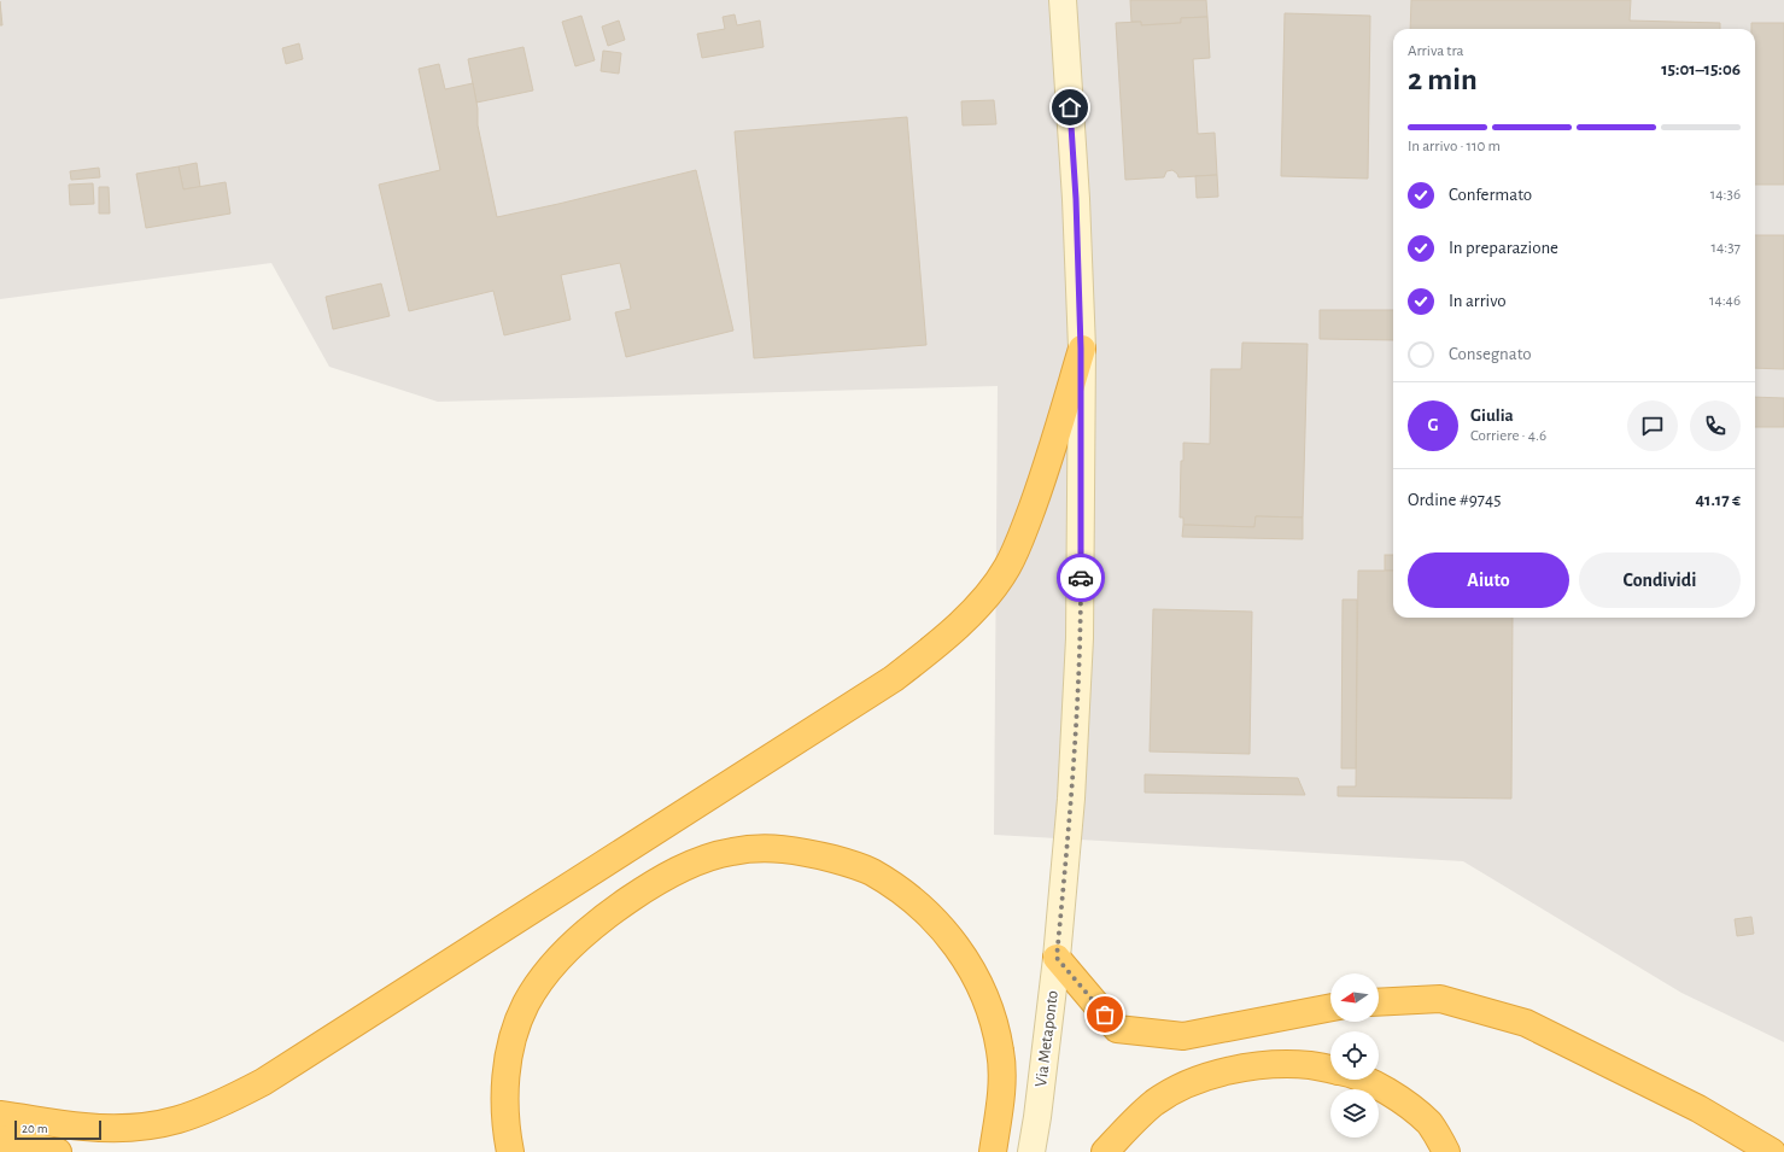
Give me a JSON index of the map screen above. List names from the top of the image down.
{
  "streets": {
    "main road": ["Via Metaponto"]
  },
  "scale_bar": "20 m",
  "north": "left",
  "page": {
    "heading": ["2 min", "Arriva tra", "15:01–15:06"],
    "panel": [
      "Giulia",
      "Corriere · 4.6",
      "Ordine #9745",
      "41.17 €"
    ],
    "bar": "In arrivo · 110 m",
    "list": [
      ["Confermato", "14:36"],
      ["In preparazione", "14:37"],
      ["In arrivo", "14:46"],
      "Consegnato"
    ],
    "round": "G",
    "buttons": ["Aiuto", "Condividi"],
    "scale": "20 m"
  }
}
